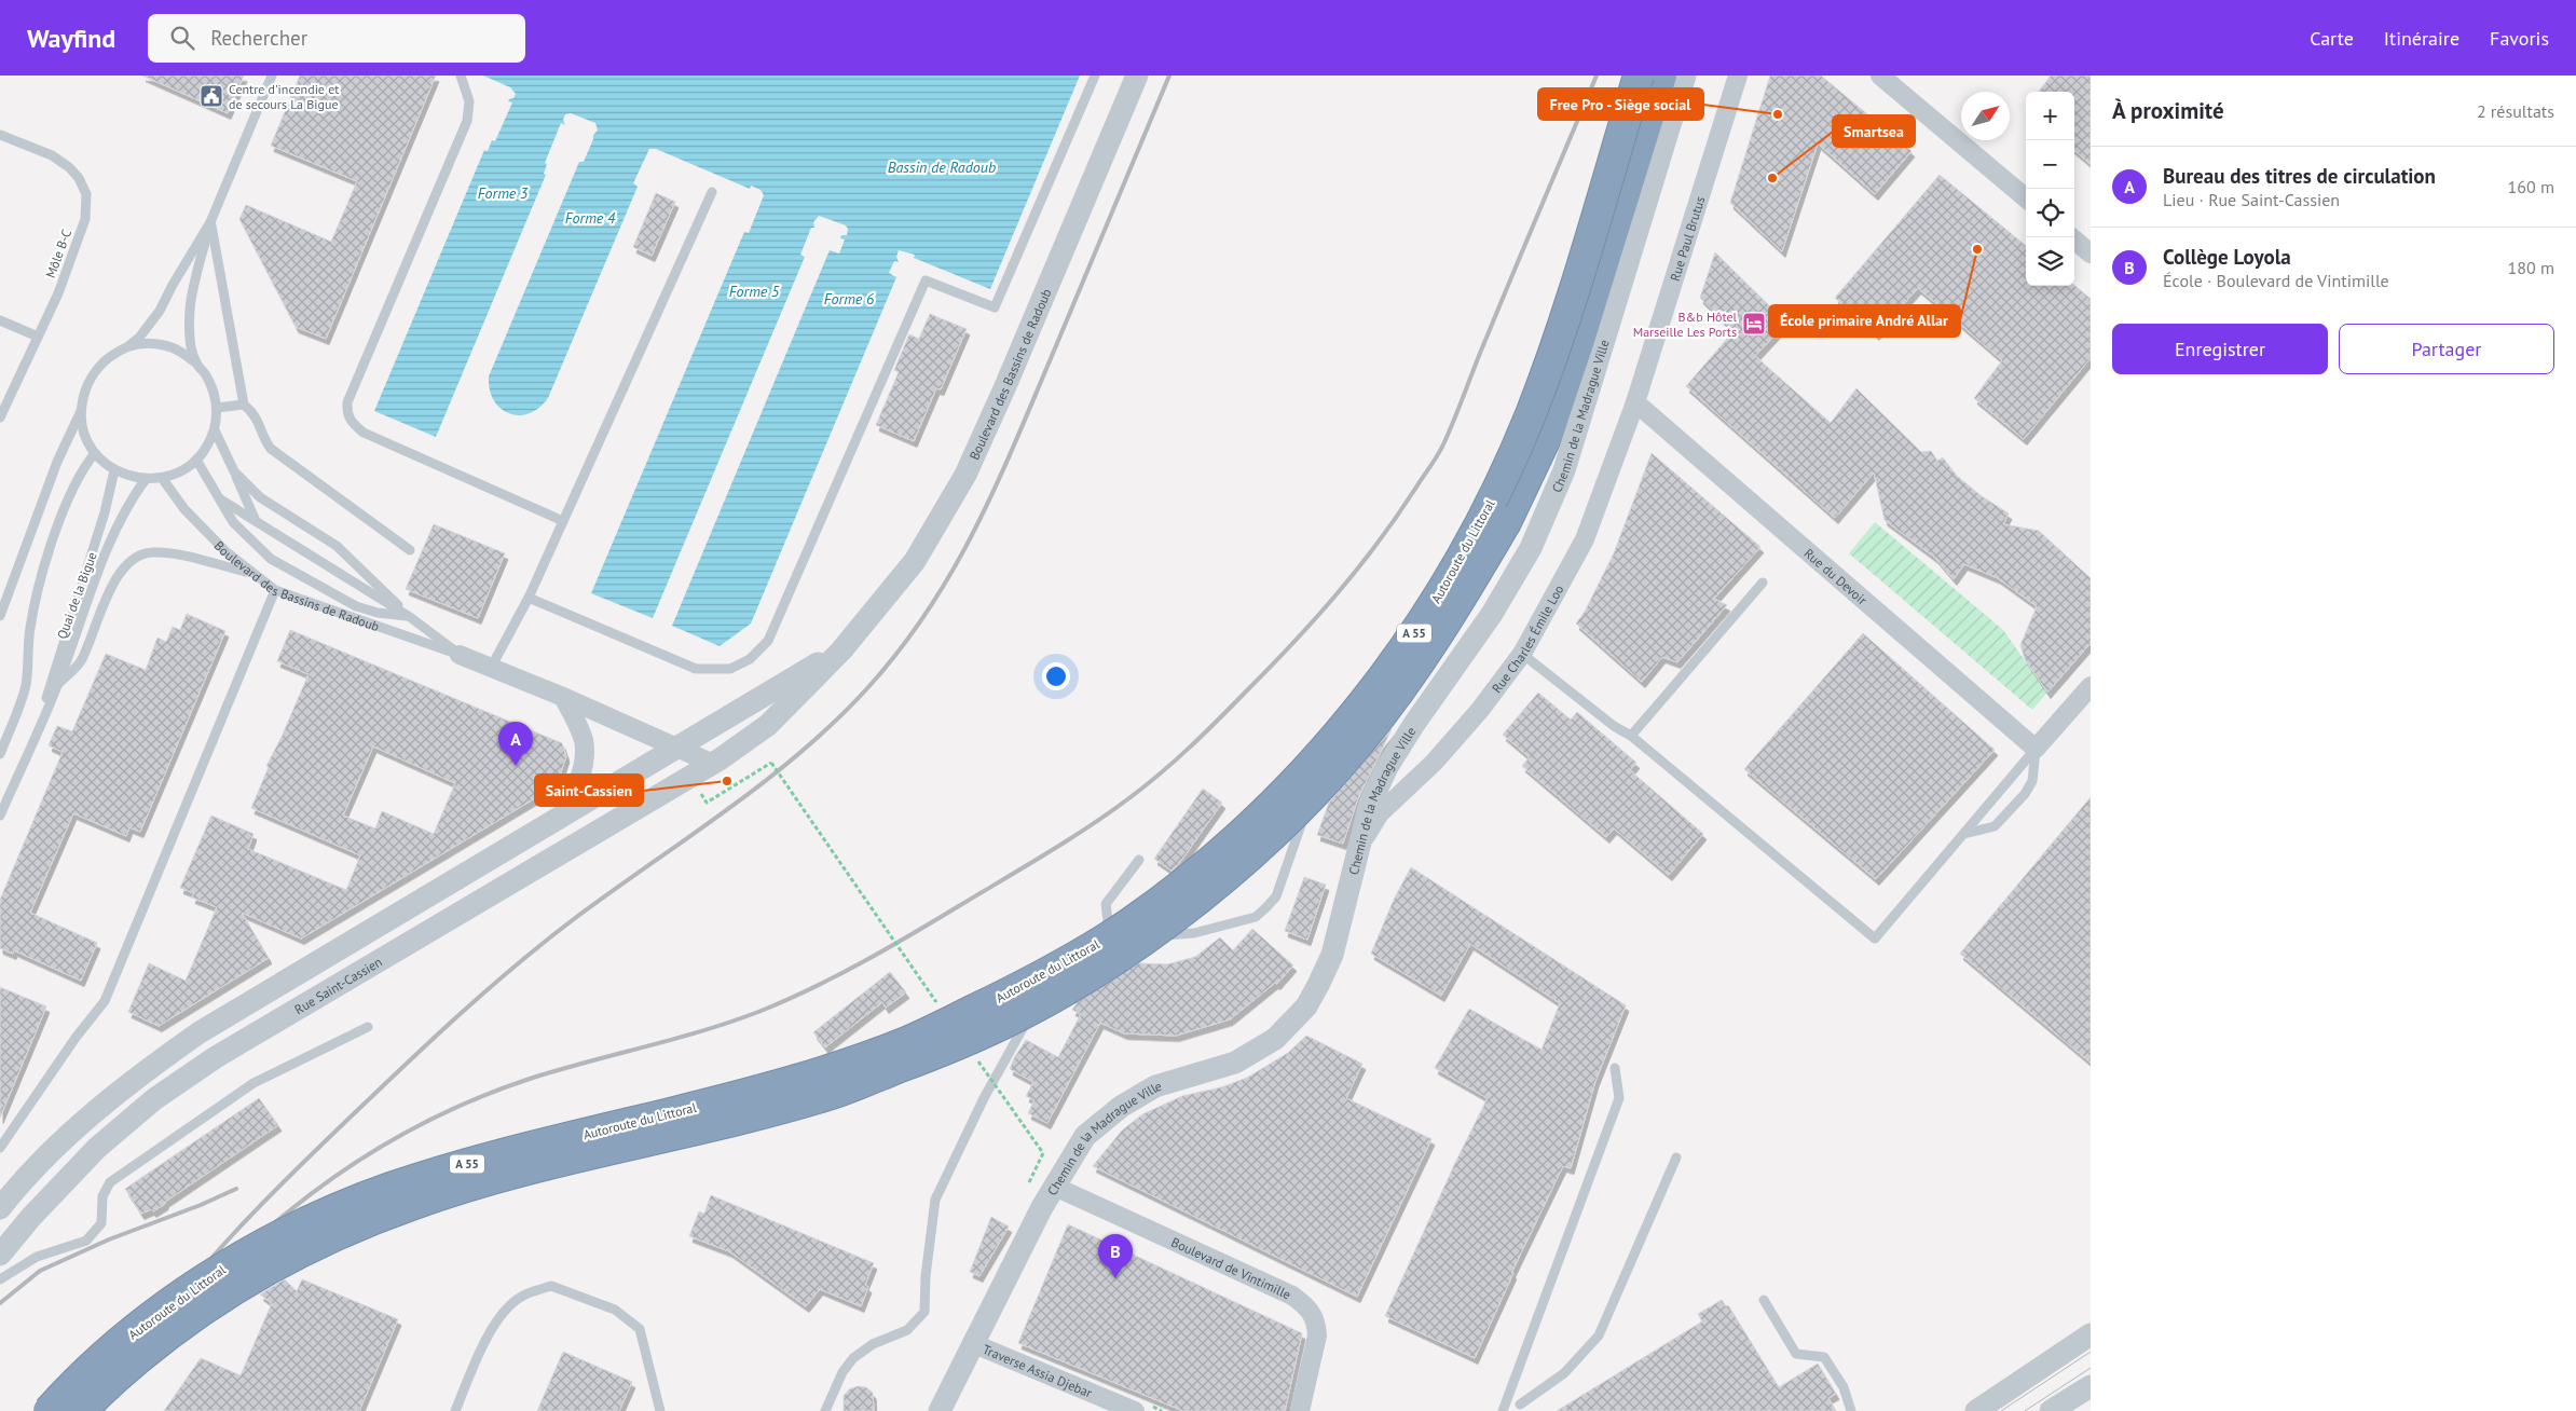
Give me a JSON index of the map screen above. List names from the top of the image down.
{
  "streets": {
    "highway": ["Autoroute du Littoral", "A 55"],
    "street": [
      "Rue Paul Brutus",
      "Boulevard des Bassins de Radoub",
      "Chemin de la Madrague Ville",
      "Rue du Devoir",
      "Rue Charles Émile Loo",
      "Rue Saint-Cassien",
      "Boulevard de Vintimille",
      "Traverse Assia Djebar"
    ],
    "lane": ["Môle B-C", "Quai de la Bigue"]
  },
  "crossings": [
    ["Rue Paul Brutus", "Rue du Devoir"],
    ["Rue Paul Brutus", "Rue Charles Émile Loo"],
    ["Boulevard des Bassins de Radoub", "Quai de la Bigue"],
    ["Boulevard des Bassins de Radoub", "Rue Saint-Cassien"],
    ["Chemin de la Madrague Ville", "Rue Charles Émile Loo"],
    ["Chemin de la Madrague Ville", "Boulevard de Vintimille"],
    ["Chemin de la Madrague Ville", "Traverse Assia Djebar"],
    ["Rue du Devoir", "Rue Charles Émile Loo"]
  ],
  "water": [
    "Bassin de Radoub",
    "Forme 3",
    "Forme 4",
    "Forme 5",
    "Forme 6"
  ],
  "places": {
    "public building": ["Centre d'incendie et de secours La Bigue"],
    "other": [
      "Free Pro - Siège social",
      "Smartsea",
      "École primaire André Allar",
      "Saint-Cassien"
    ],
    "hotel": ["B&b Hôtel Marseille Les Ports"]
  },
  "north": "top right",
  "page": {
    "header": "Wayfind",
    "search": "Rechercher",
    "nav": ["Carte", "Itinéraire", "Favoris"],
    "heading": ["À proximité", "2 résultats"],
    "map_buttons": ["+", "−"],
    "list": [
      {
        "mark": "A",
        "name": "Bureau des titres de circulation",
        "note": "Lieu · Rue Saint-Cassien",
        "value": "160 m"
      },
      {
        "mark": "B",
        "name": "Collège Loyola",
        "note": "École · Boulevard de Vintimille",
        "value": "180 m"
      }
    ],
    "buttons": ["Enregistrer", "Partager"],
    "pins": ["A", "B"]
  }
}
